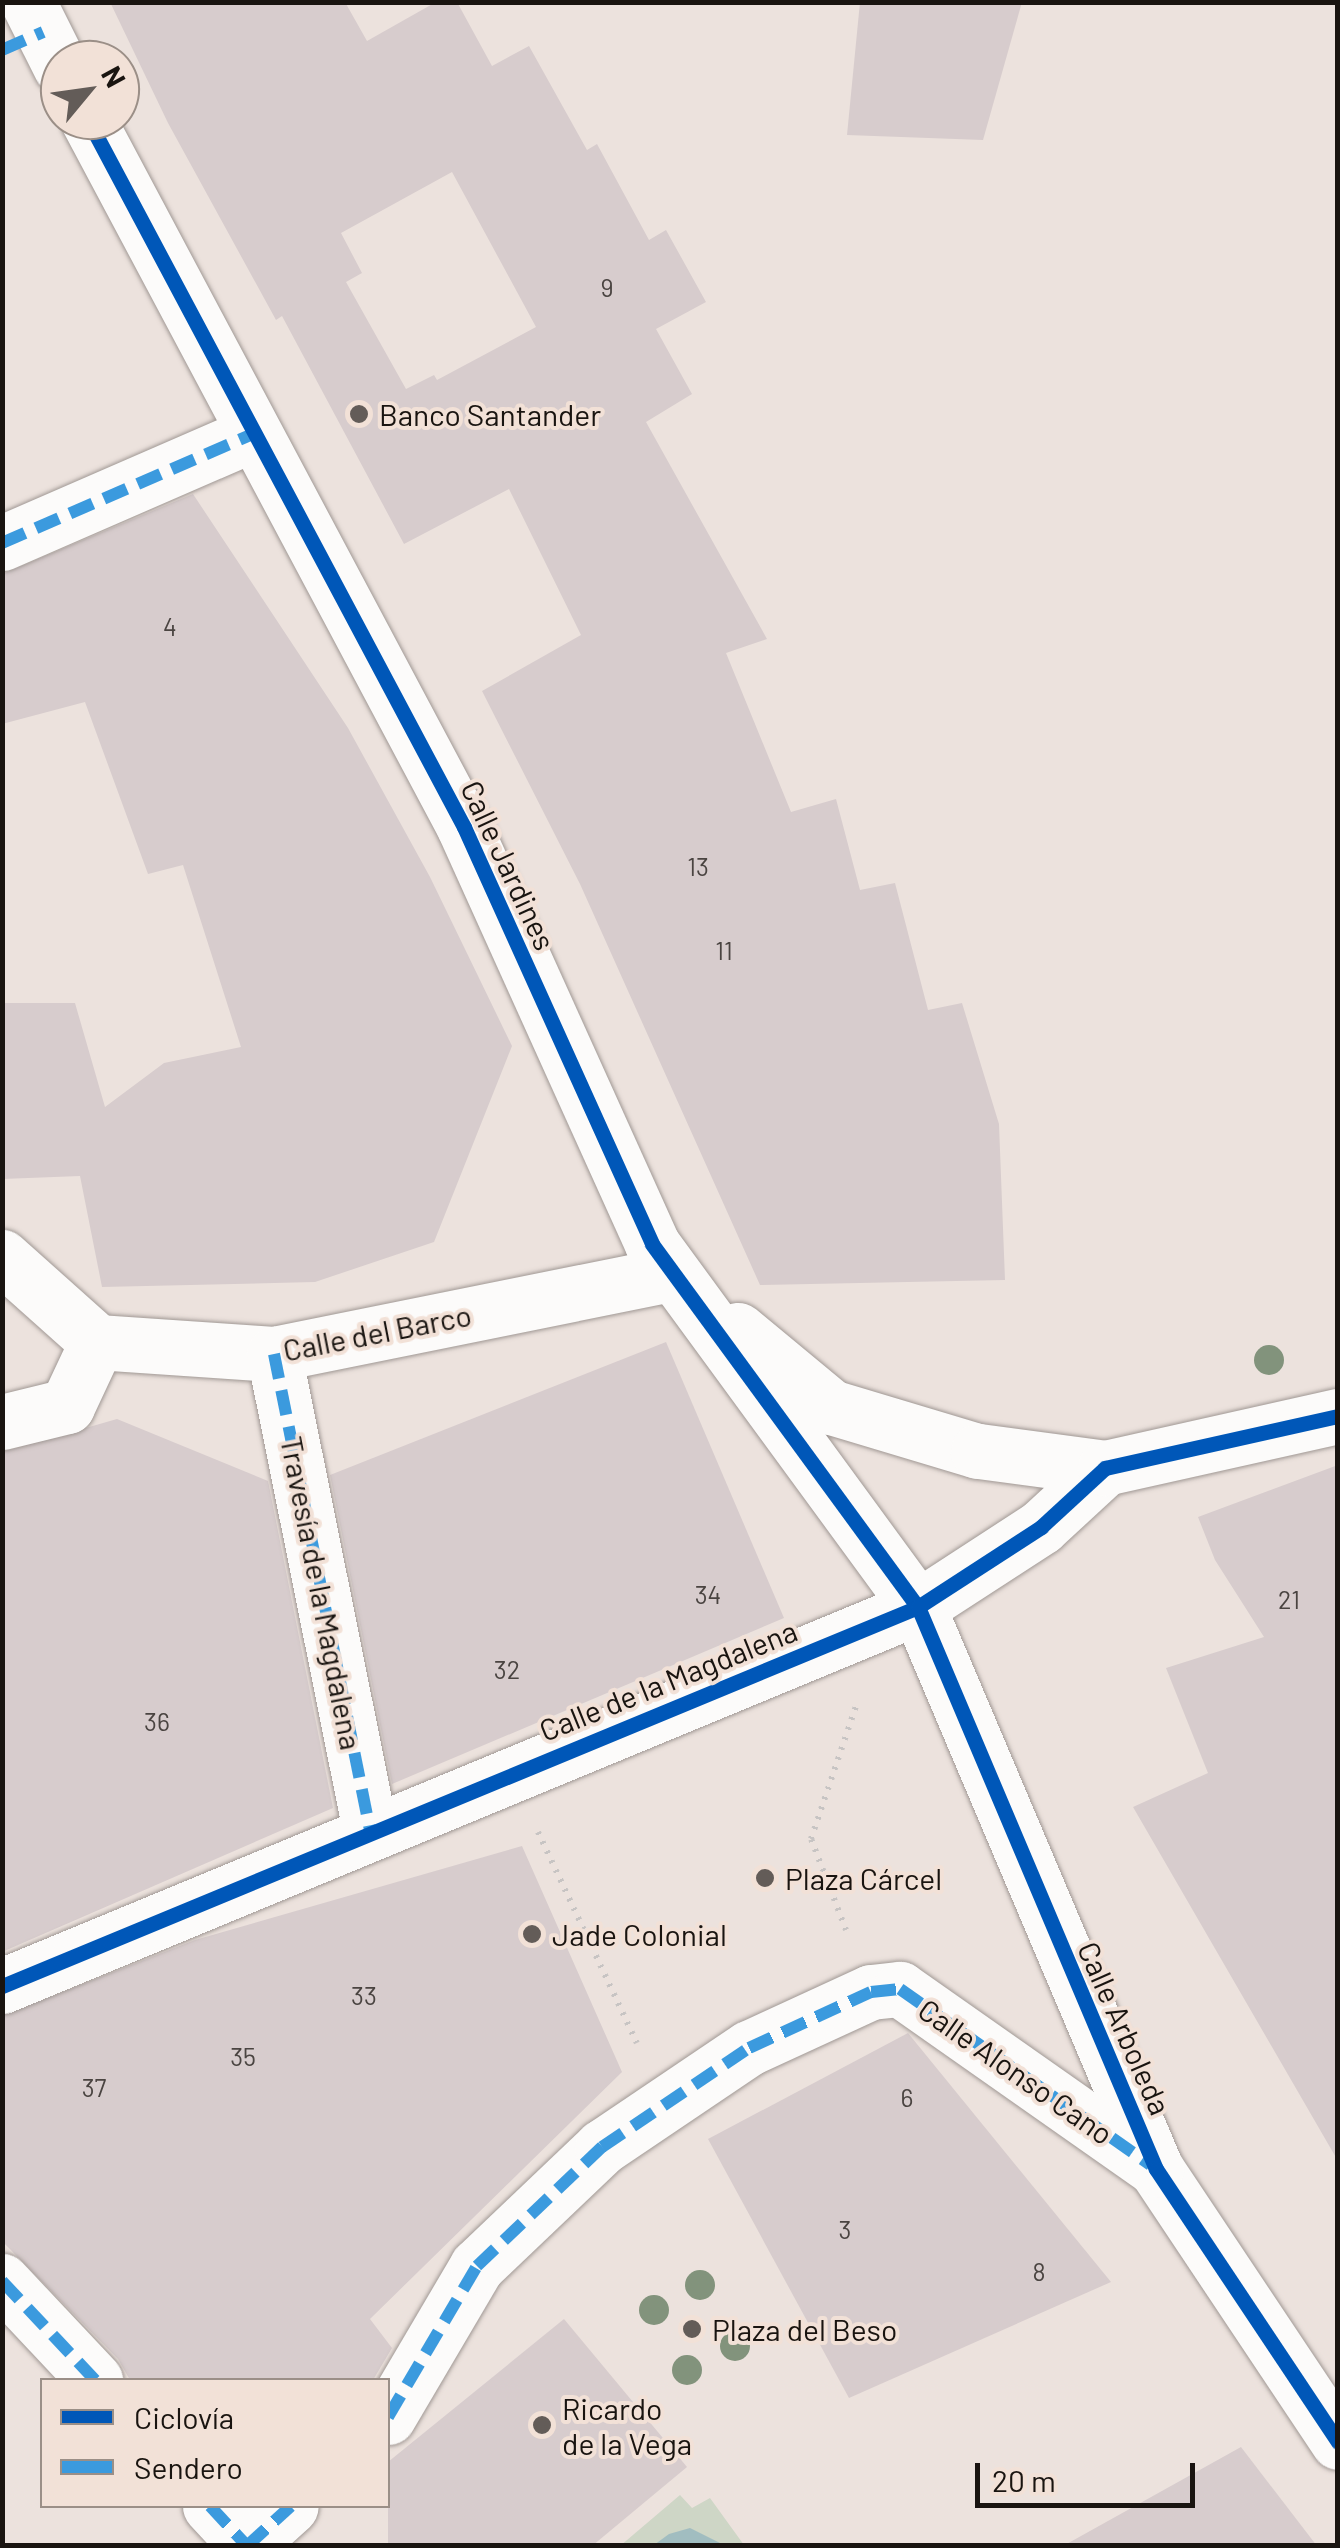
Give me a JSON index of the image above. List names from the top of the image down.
{
  "streets": {
    "street": [
      "Calle Jardines",
      "Calle del Barco",
      "Travesía de la Magdalena",
      "Calle de la Magdalena",
      "Calle Arboleda",
      "Calle Alonso Cano"
    ]
  },
  "crossings": [
    ["Calle Jardines", "Calle del Barco"],
    ["Calle Jardines", "Calle de la Magdalena"],
    ["Calle Jardines", "Calle Arboleda"],
    ["Calle del Barco", "Travesía de la Magdalena"],
    ["Travesía de la Magdalena", "Calle de la Magdalena"],
    ["Calle de la Magdalena", "Calle Arboleda"],
    ["Calle Arboleda", "Calle Alonso Cano"]
  ],
  "places": [
    "Banco Santander",
    "Plaza Cárcel",
    "Jade Colonial",
    "Plaza del Beso",
    "Ricardo de la Vega"
  ],
  "house_numbers": [
    "9",
    "4",
    "13",
    "11",
    "34",
    "21",
    "32",
    "36",
    "33",
    "35",
    "37",
    "6",
    "3",
    "8"
  ],
  "legend": ["Ciclovía", "Sendero"],
  "scale_bar": "20 m",
  "north": "top right"
}
